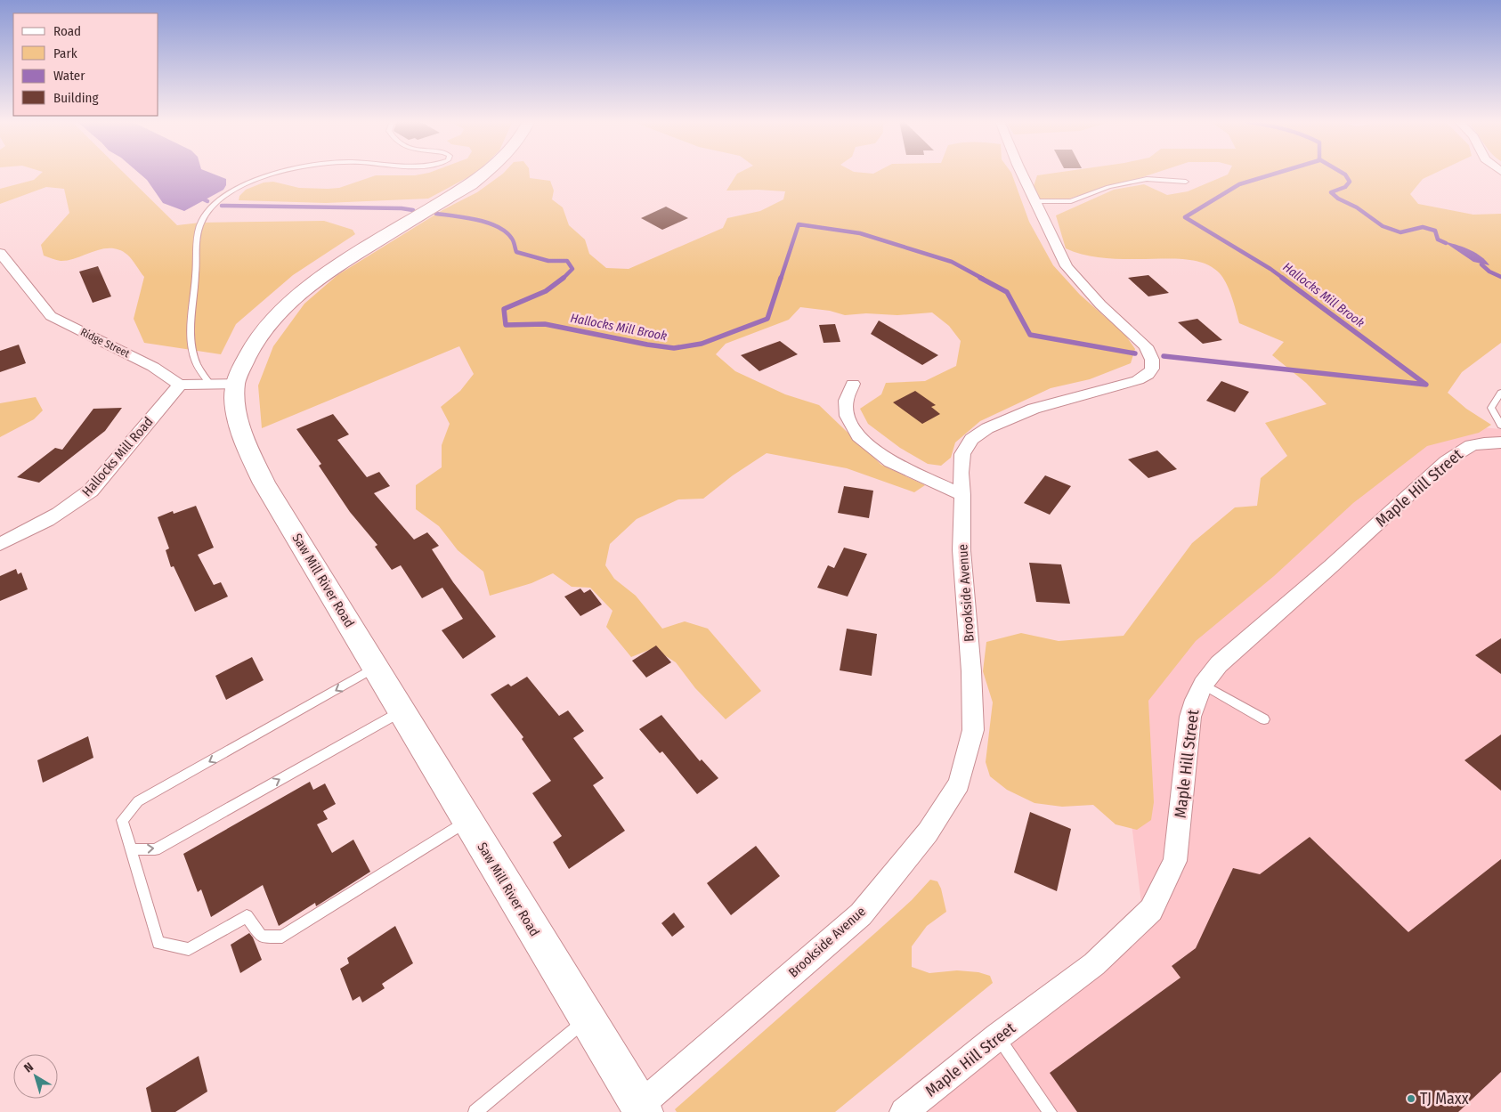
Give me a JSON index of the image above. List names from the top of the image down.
{
  "streets": {
    "highway": ["Saw Mill River Road"],
    "street": [
      "Ridge Street",
      "Hallocks Mill Road",
      "Maple Hill Street",
      "Brookside Avenue"
    ]
  },
  "crossings": [
    ["Ridge Street", "Hallocks Mill Road"],
    ["Saw Mill River Road", "Brookside Avenue"]
  ],
  "water": ["Hallocks Mill Brook"],
  "places": ["TJ Maxx"],
  "legend": [
    "Road",
    "Park",
    "Water",
    "Building"
  ],
  "north": "top left"
}
